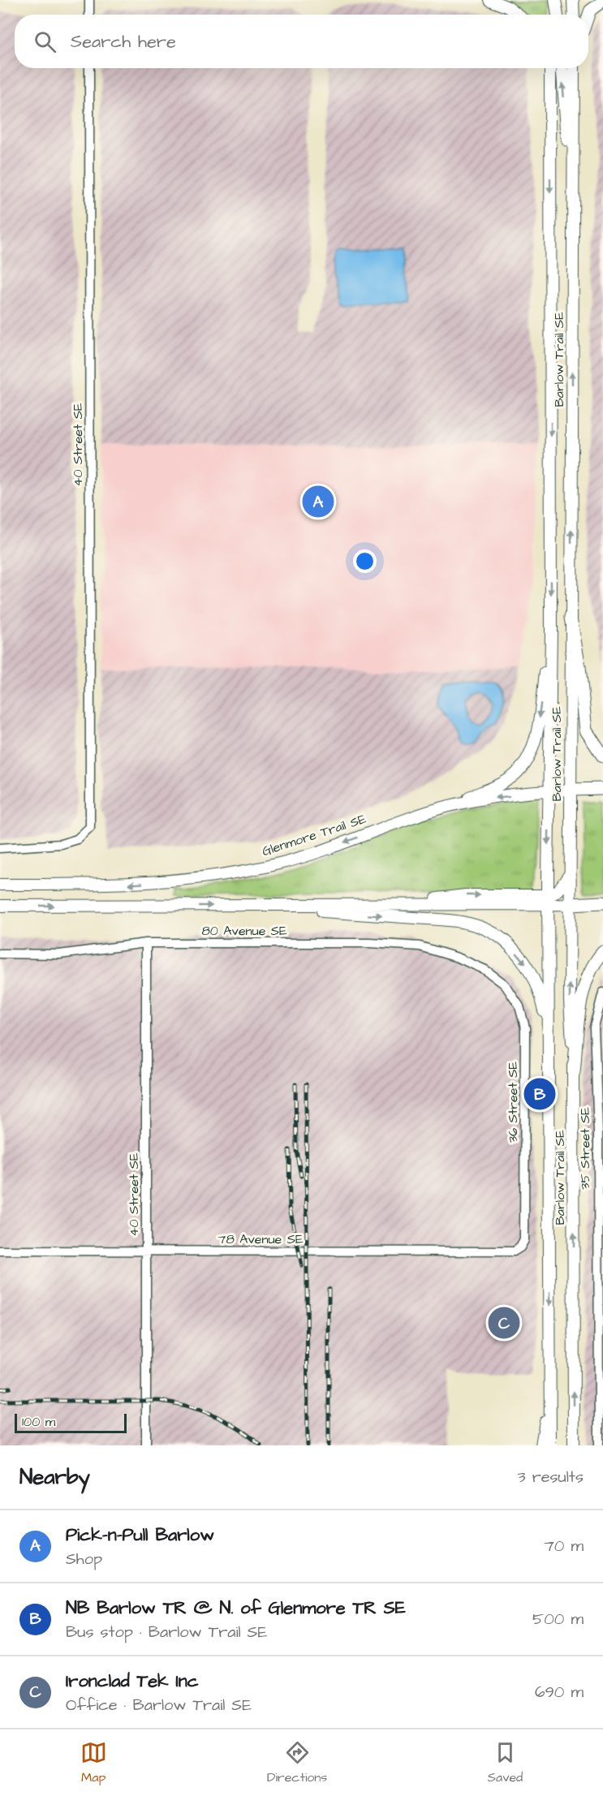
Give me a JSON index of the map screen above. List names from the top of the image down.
{
  "streets": {
    "highway": ["Glenmore Trail SE"],
    "main road": ["Barlow Trail SE"],
    "street": [
      "40 Street SE",
      "80 Avenue SE",
      "36 Street SE",
      "35 Street SE",
      "78 Avenue SE"
    ]
  },
  "crossings": [
    ["Barlow Trail SE", "Glenmore Trail SE"],
    ["40 Street SE", "80 Avenue SE"],
    ["40 Street SE", "78 Avenue SE"],
    ["80 Avenue SE", "36 Street SE"],
    ["36 Street SE", "78 Avenue SE"]
  ],
  "one_way": ["Glenmore Trail SE"],
  "scale_bar": "100 m",
  "page": {
    "search": "Search here",
    "pins": ["A", "B", "C"],
    "scale": "100 m",
    "heading": ["Nearby", "3 results"],
    "list": [
      {
        "mark": "A",
        "name": "Pick-n-Pull Barlow",
        "note": "Shop",
        "value": "70 m"
      },
      {
        "mark": "B",
        "name": "NB Barlow TR @ N. of Glenmore TR SE",
        "note": "Bus stop · Barlow Trail SE",
        "value": "500 m"
      },
      {
        "mark": "C",
        "name": "Ironclad Tek Inc",
        "note": "Office · Barlow Trail SE",
        "value": "690 m"
      }
    ],
    "nav": ["Map", "Directions", "Saved"]
  }
}
